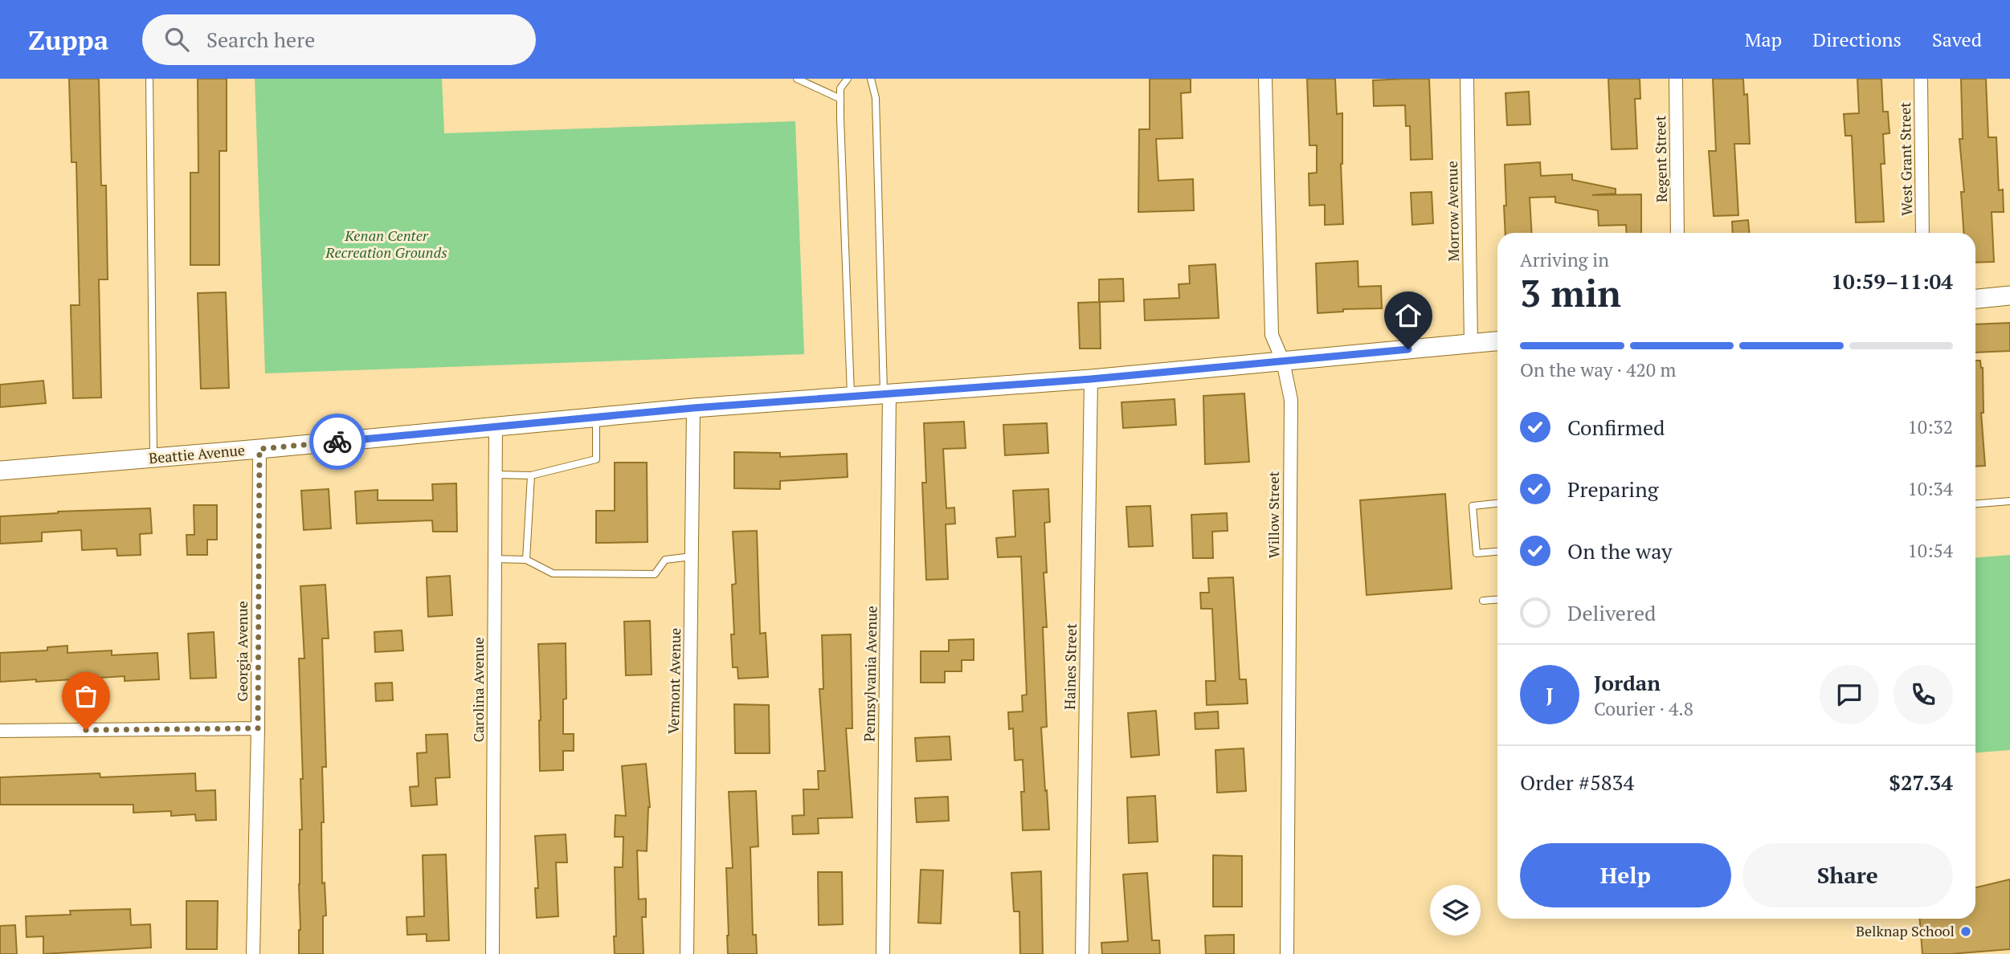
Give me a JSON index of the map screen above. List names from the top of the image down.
{
  "streets": {
    "street": [
      "Regent Street",
      "West Grant Street",
      "Morrow Avenue",
      "Beattie Avenue",
      "Willow Street",
      "Georgia Avenue",
      "Haines Street",
      "Pennsylvania Avenue",
      "Vermont Avenue",
      "Carolina Avenue"
    ]
  },
  "crossings": [
    ["Morrow Avenue", "Beattie Avenue"],
    ["Beattie Avenue", "Willow Street"],
    ["Beattie Avenue", "Georgia Avenue"],
    ["Beattie Avenue", "Haines Street"],
    ["Beattie Avenue", "Pennsylvania Avenue"],
    ["Beattie Avenue", "Vermont Avenue"],
    ["Beattie Avenue", "Carolina Avenue"]
  ],
  "parks": ["Kenan Center Recreation Grounds"],
  "places": ["Belknap School"],
  "page": {
    "header": "Zuppa",
    "search": "Search here",
    "nav": ["Map", "Directions", "Saved"],
    "heading": ["3 min", "Arriving in", "10:59–11:04"],
    "panel": [
      "Jordan",
      "Courier · 4.8",
      "Order #5834",
      "$27.34"
    ],
    "bar": "On the way · 420 m",
    "list": [
      ["Confirmed", "10:32"],
      ["Preparing", "10:34"],
      ["On the way", "10:54"],
      "Delivered"
    ],
    "round": "J",
    "buttons": ["Help", "Share"]
  }
}
